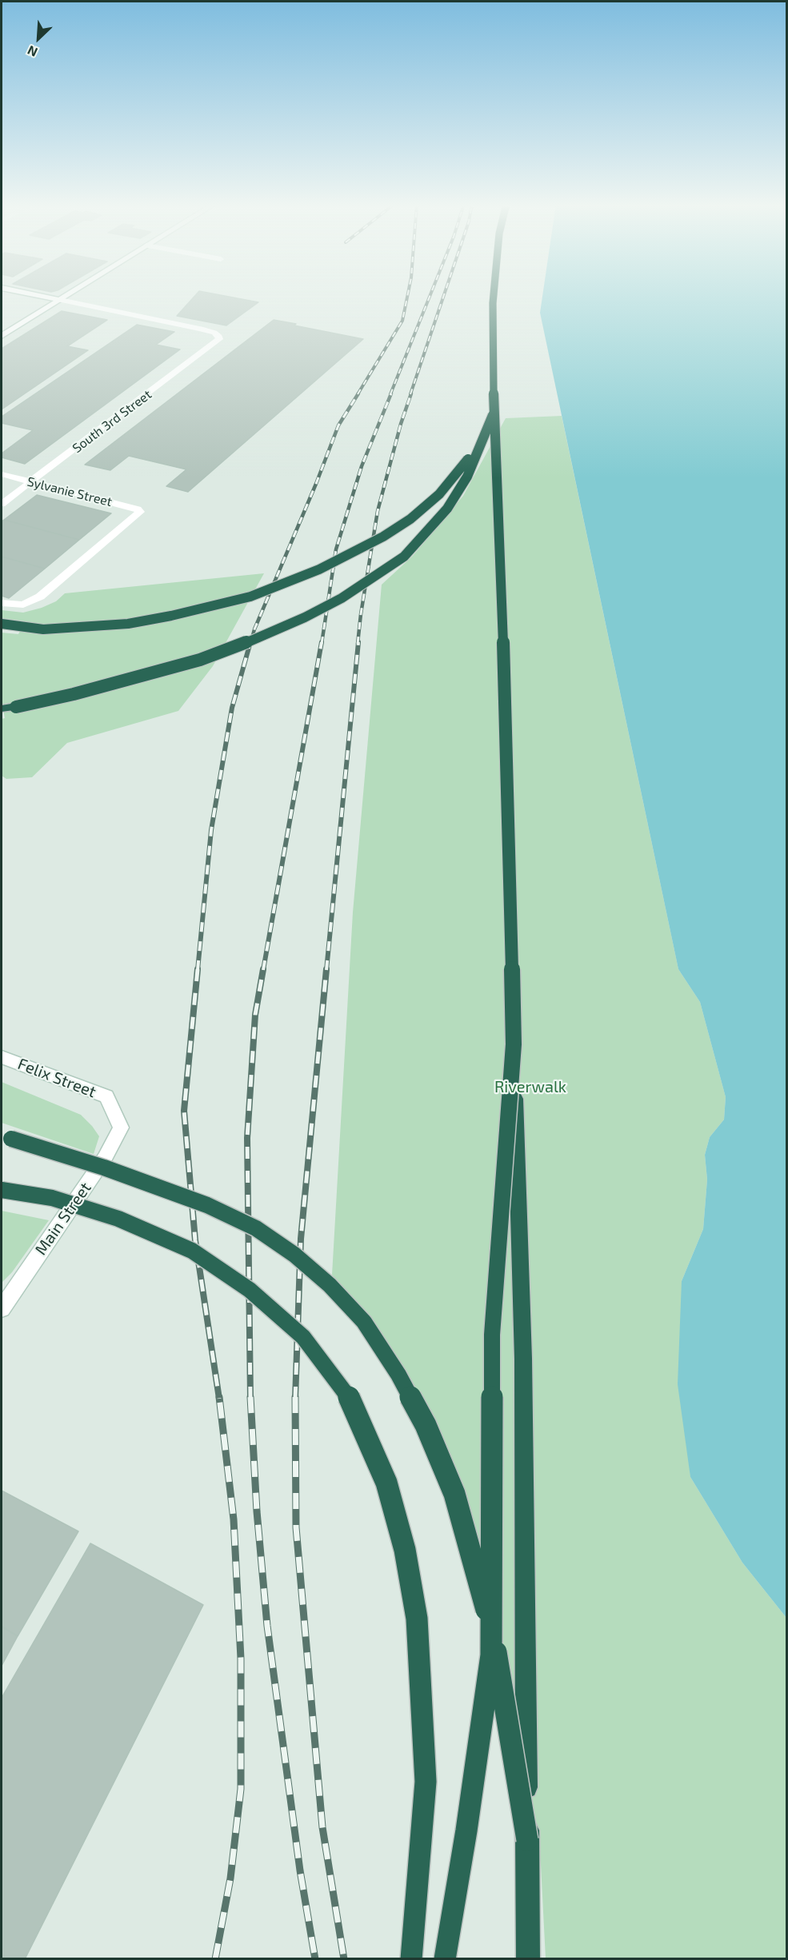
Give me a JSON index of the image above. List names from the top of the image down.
{
  "streets": {
    "street": [
      "South 3rd Street",
      "Sylvanie Street",
      "Felix Street",
      "Main Street"
    ]
  },
  "crossings": [
    ["South 3rd Street", "Sylvanie Street"],
    ["Felix Street", "Main Street"]
  ],
  "parks": ["Riverwalk"],
  "north": "bottom left"
}
